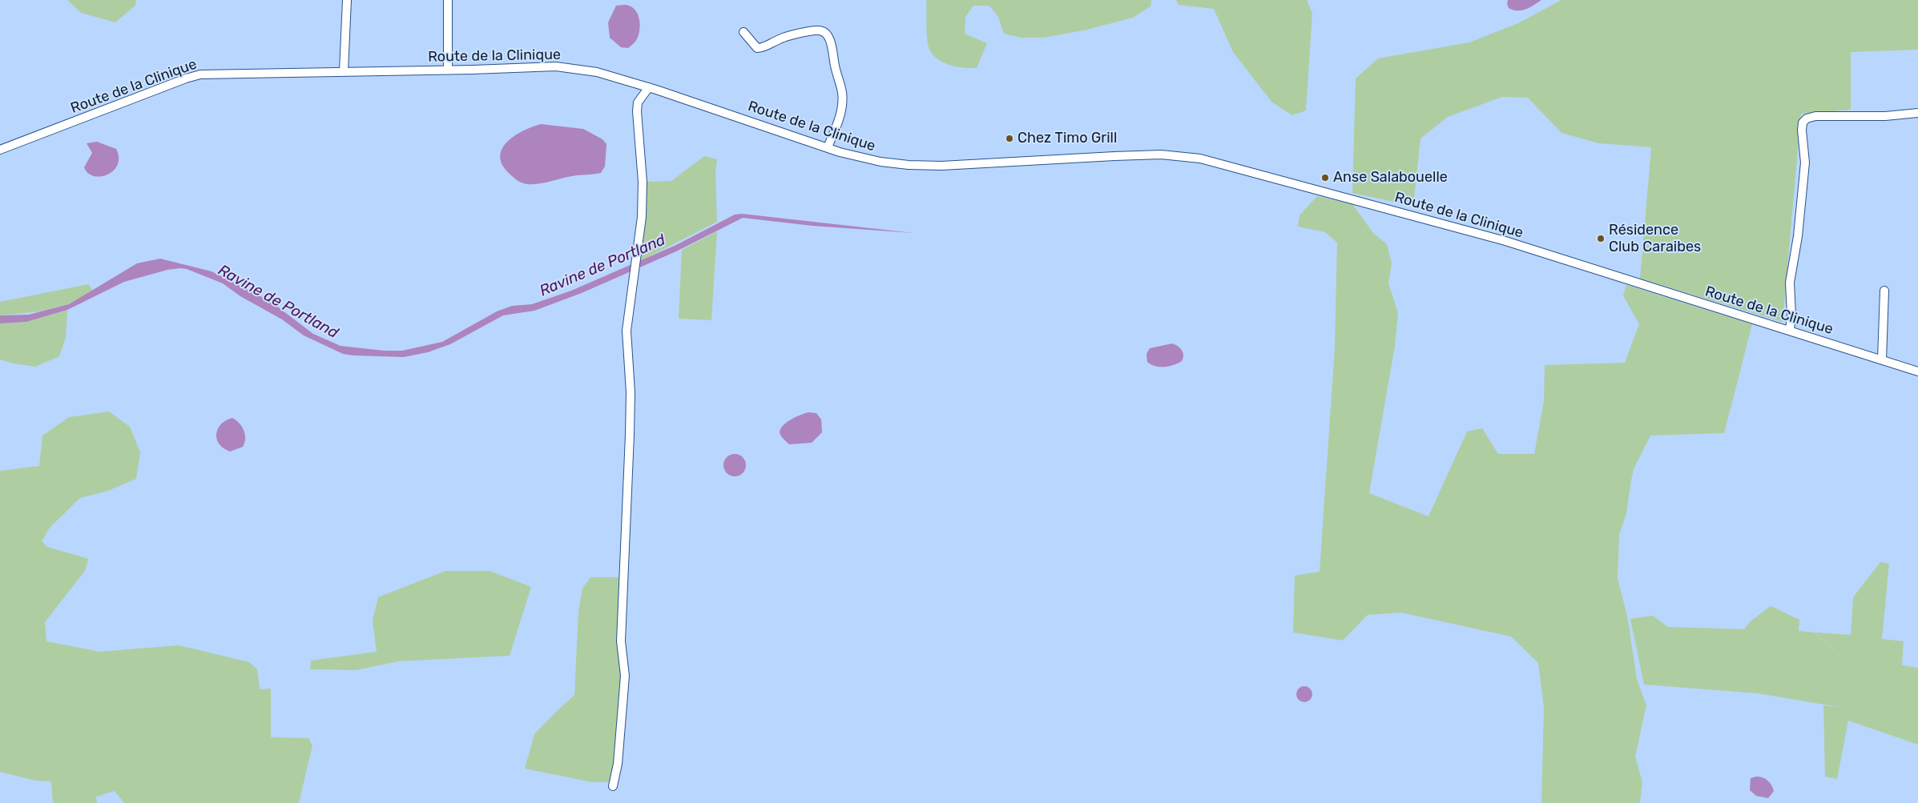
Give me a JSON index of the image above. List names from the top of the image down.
{
  "streets": {
    "street": ["Route de la Clinique"]
  },
  "water": ["Ravine de Portland"],
  "places": ["Chez Timo Grill", "Anse Salabouelle", "Résidence Club Caraibes"]
}
